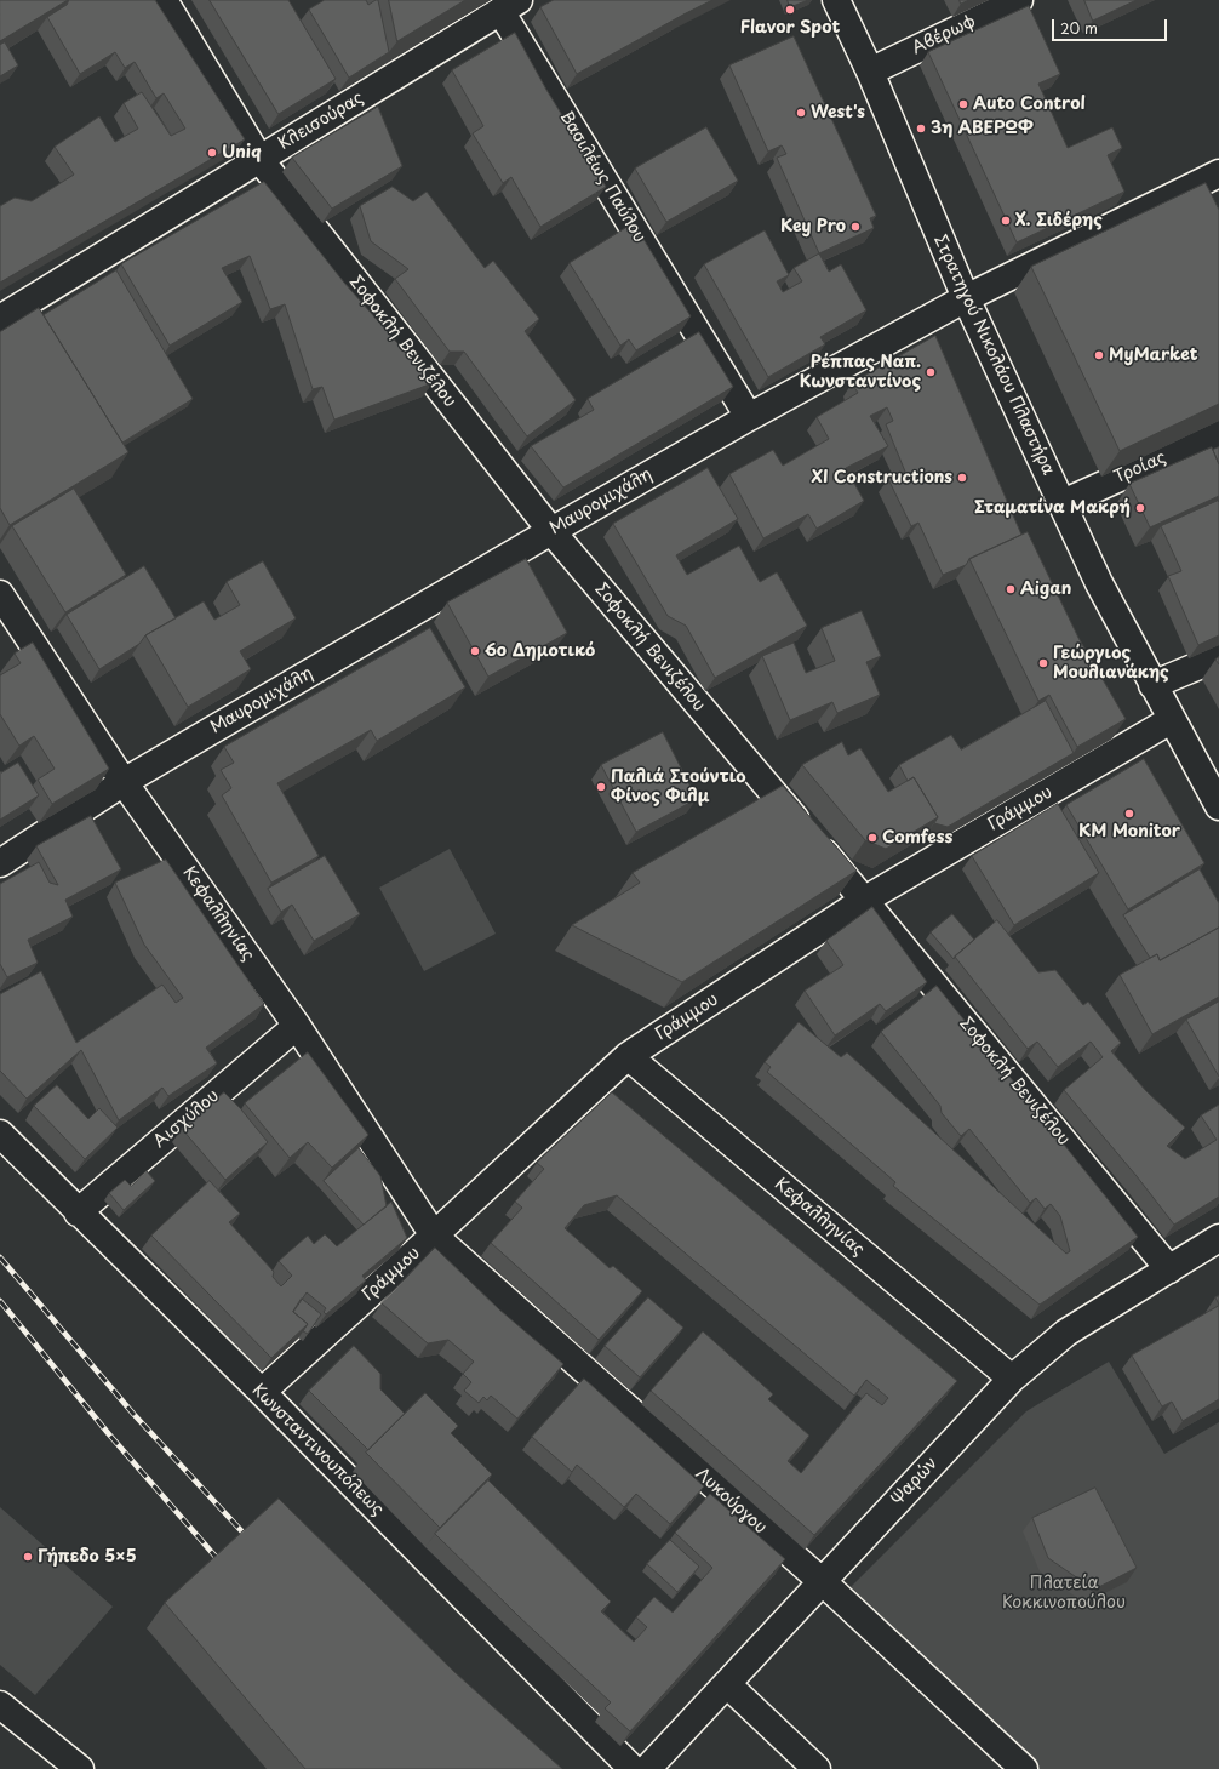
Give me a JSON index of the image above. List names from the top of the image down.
{
  "streets": {
    "street": [
      "Αβέρωφ",
      "Κλεισούρας",
      "Βασιλέως Παύλου",
      "Σοφοκλή Βενιζέλου",
      "Στρατηγού Νικολάου Πλαστήρα",
      "Τροίας",
      "Μαυρομιχάλη",
      "Γράμμου",
      "Κεφαλληνίας",
      "Αισχύλου",
      "Κωνσταντινουπόλεως",
      "Ψαρών",
      "Λυκούργου"
    ]
  },
  "crossings": [
    ["Αβέρωφ", "Στρατηγού Νικολάου Πλαστήρα"],
    ["Κλεισούρας", "Βασιλέως Παύλου"],
    ["Κλεισούρας", "Σοφοκλή Βενιζέλου"],
    ["Βασιλέως Παύλου", "Μαυρομιχάλη"],
    ["Σοφοκλή Βενιζέλου", "Μαυρομιχάλη"],
    ["Σοφοκλή Βενιζέλου", "Γράμμου"],
    ["Σοφοκλή Βενιζέλου", "Ψαρών"],
    ["Στρατηγού Νικολάου Πλαστήρα", "Τροίας"],
    ["Στρατηγού Νικολάου Πλαστήρα", "Μαυρομιχάλη"],
    ["Στρατηγού Νικολάου Πλαστήρα", "Γράμμου"],
    ["Μαυρομιχάλη", "Κεφαλληνίας"],
    ["Γράμμου", "Κεφαλληνίας"],
    ["Γράμμου", "Κωνσταντινουπόλεως"],
    ["Γράμμου", "Λυκούργου"],
    ["Κεφαλληνίας", "Αισχύλου"],
    ["Κεφαλληνίας", "Ψαρών"],
    ["Κεφαλληνίας", "Λυκούργου"],
    ["Αισχύλου", "Κωνσταντινουπόλεως"],
    ["Ψαρών", "Λυκούργου"]
  ],
  "parks": ["Πλατεία Κοκκινοπούλου"],
  "places": [
    "Flavor Spot",
    "Auto Control",
    "West's",
    "3η ΑΒΕΡΩΦ",
    "Uniq",
    "Χ. Σιδέρης",
    "Key Pro",
    "MyMarket",
    "Ρέππας Ναπ. Κωνσταντίνος",
    "XI Constructions",
    "Σταματίνα Μακρή",
    "Aigan",
    "6ο Δημοτικό",
    "Γεώργιος Μουλιανάκης",
    "Παλιά Στούντιο Φίνος Φιλμ",
    "KM Monitor",
    "Comfess",
    "Γήπεδο 5×5"
  ],
  "scale_bar": "20 m"
}
